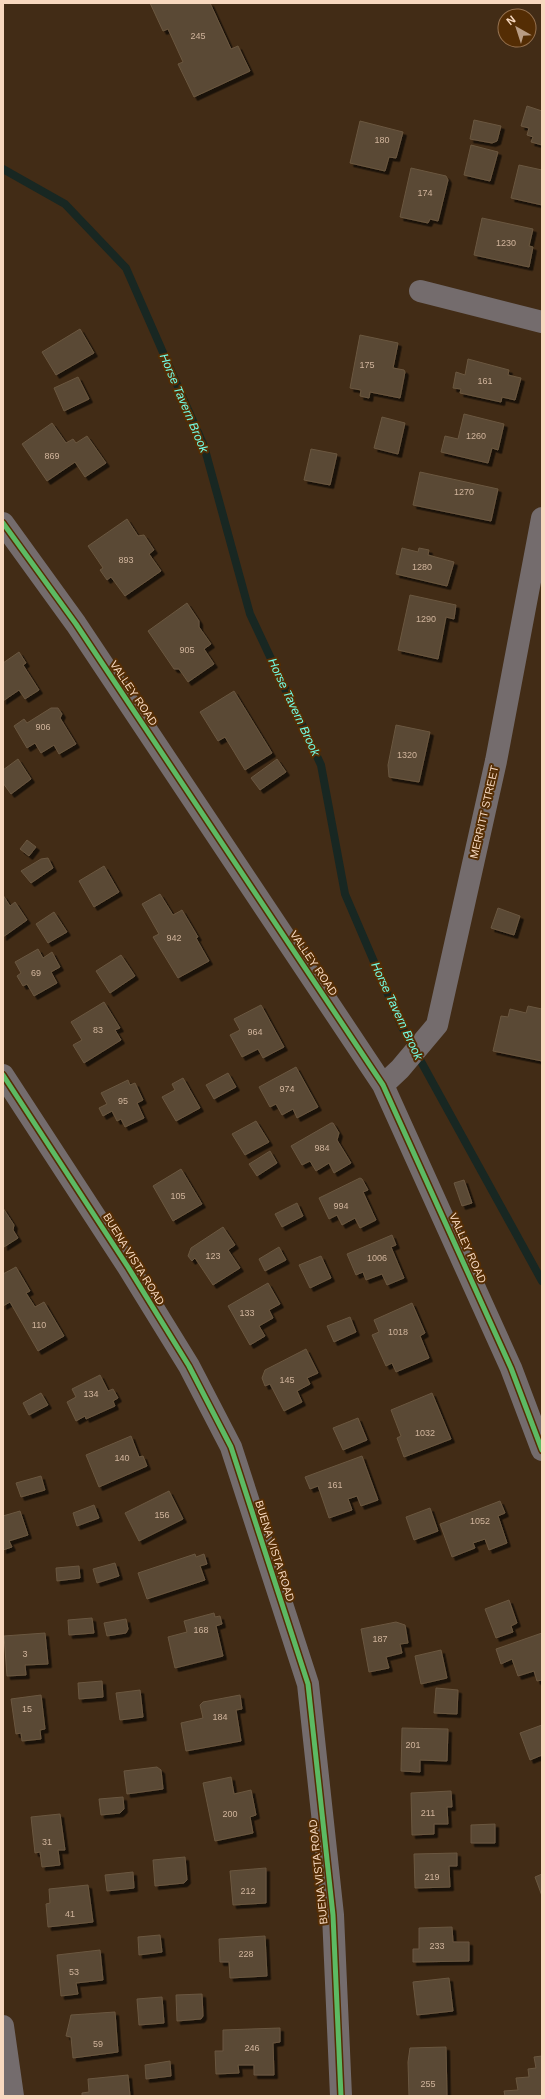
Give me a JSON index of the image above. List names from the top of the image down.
{
  "streets": {
    "street": ["VALLEY ROAD", "MERRITT STREET", "BUENA VISTA ROAD"]
  },
  "crossings": [
    ["VALLEY ROAD", "MERRITT STREET"]
  ],
  "water": ["Horse Tavern Brook"],
  "house_numbers": [
    "245",
    "180",
    "174",
    "1230",
    "175",
    "161",
    "1260",
    "869",
    "1270",
    "893",
    "1280",
    "1290",
    "905",
    "906",
    "1320",
    "942",
    "69",
    "83",
    "964",
    "974",
    "95",
    "984",
    "105",
    "994",
    "123",
    "1006",
    "133",
    "110",
    "1018",
    "145",
    "134",
    "1032",
    "140",
    "161",
    "156",
    "1052",
    "168",
    "187",
    "3",
    "15",
    "184",
    "201",
    "211",
    "200",
    "31",
    "219",
    "212",
    "41",
    "233",
    "228",
    "53",
    "59",
    "246",
    "255"
  ],
  "north": "top left"
}
